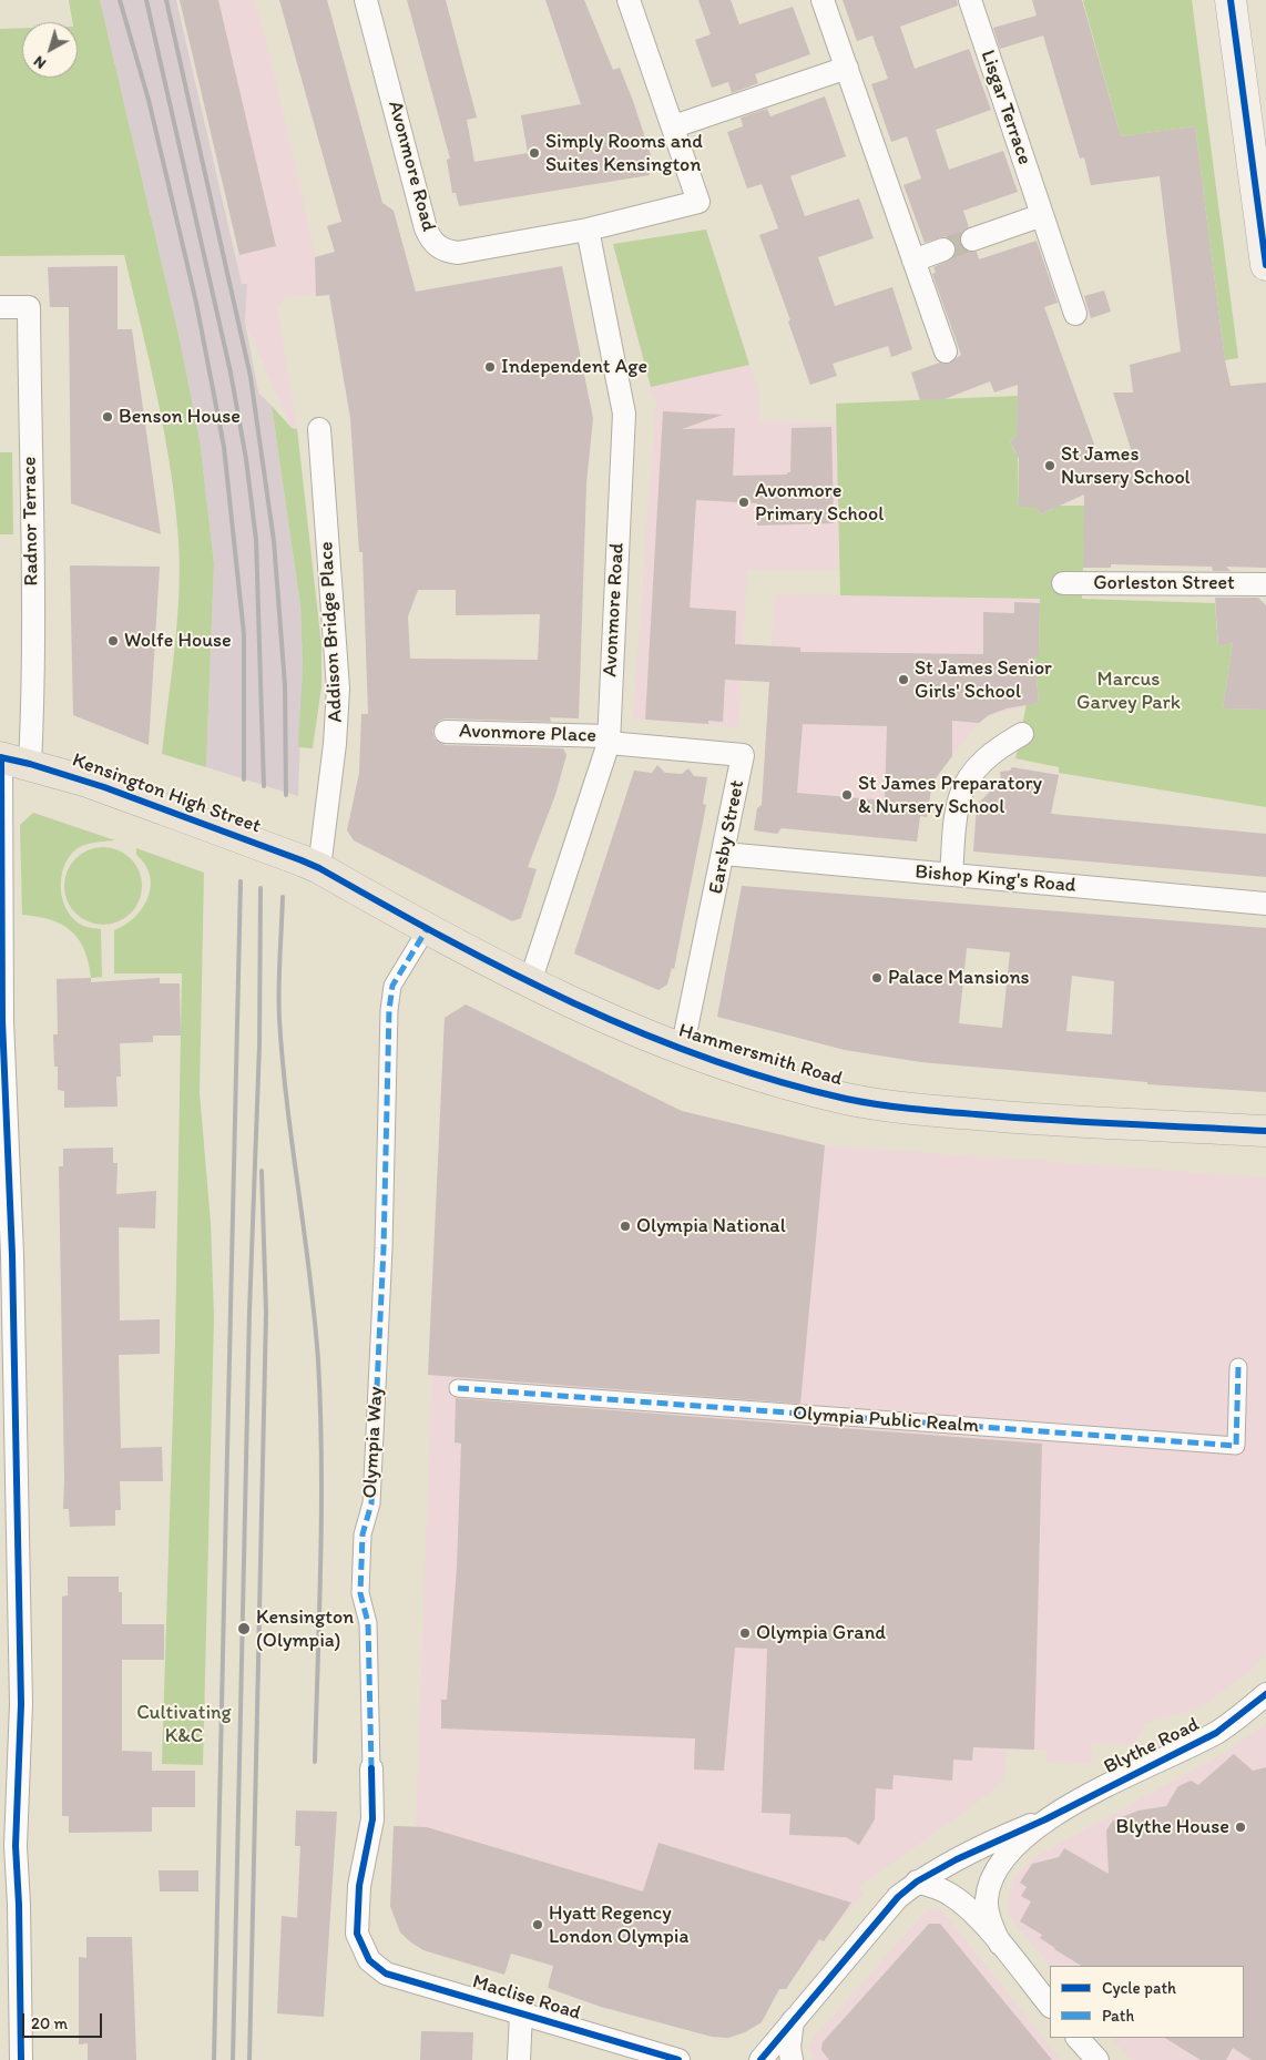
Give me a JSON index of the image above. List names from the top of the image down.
{
  "streets": {
    "main road": ["Kensington High Street", "Hammersmith Road"],
    "street": [
      "Lisgar Terrace",
      "Avonmore Road",
      "Radnor Terrace",
      "Gorleston Street",
      "Addison Bridge Place",
      "Avonmore Place",
      "Earsby Street",
      "Bishop King's Road",
      "Olympia Public Realm",
      "Olympia Way",
      "Blythe Road",
      "Maclise Road"
    ]
  },
  "crossings": [
    ["Avonmore Road", "Avonmore Place"],
    ["Avonmore Road", "Earsby Street"],
    ["Avonmore Road", "Hammersmith Road"],
    ["Radnor Terrace", "Kensington High Street"],
    ["Addison Bridge Place", "Kensington High Street"],
    ["Addison Bridge Place", "Hammersmith Road"],
    ["Avonmore Place", "Earsby Street"],
    ["Kensington High Street", "Hammersmith Road"],
    ["Earsby Street", "Bishop King's Road"],
    ["Earsby Street", "Hammersmith Road"],
    ["Hammersmith Road", "Olympia Way"],
    ["Olympia Way", "Maclise Road"]
  ],
  "parks": ["Marcus Garvey Park", "Cultivating K&C"],
  "places": [
    "Simply Rooms and Suites Kensington",
    "Independent Age",
    "Benson House",
    "St James Nursery School",
    "Avonmore Primary School",
    "Wolfe House",
    "St James Senior Girls' School",
    "St James Preparatory & Nursery School",
    "Palace Mansions",
    "Olympia National",
    "Kensington (Olympia)",
    "Olympia Grand",
    "Blythe House",
    "Hyatt Regency London Olympia"
  ],
  "legend": ["Cycle path", "Path"],
  "scale_bar": "20 m",
  "north": "bottom left"
}
